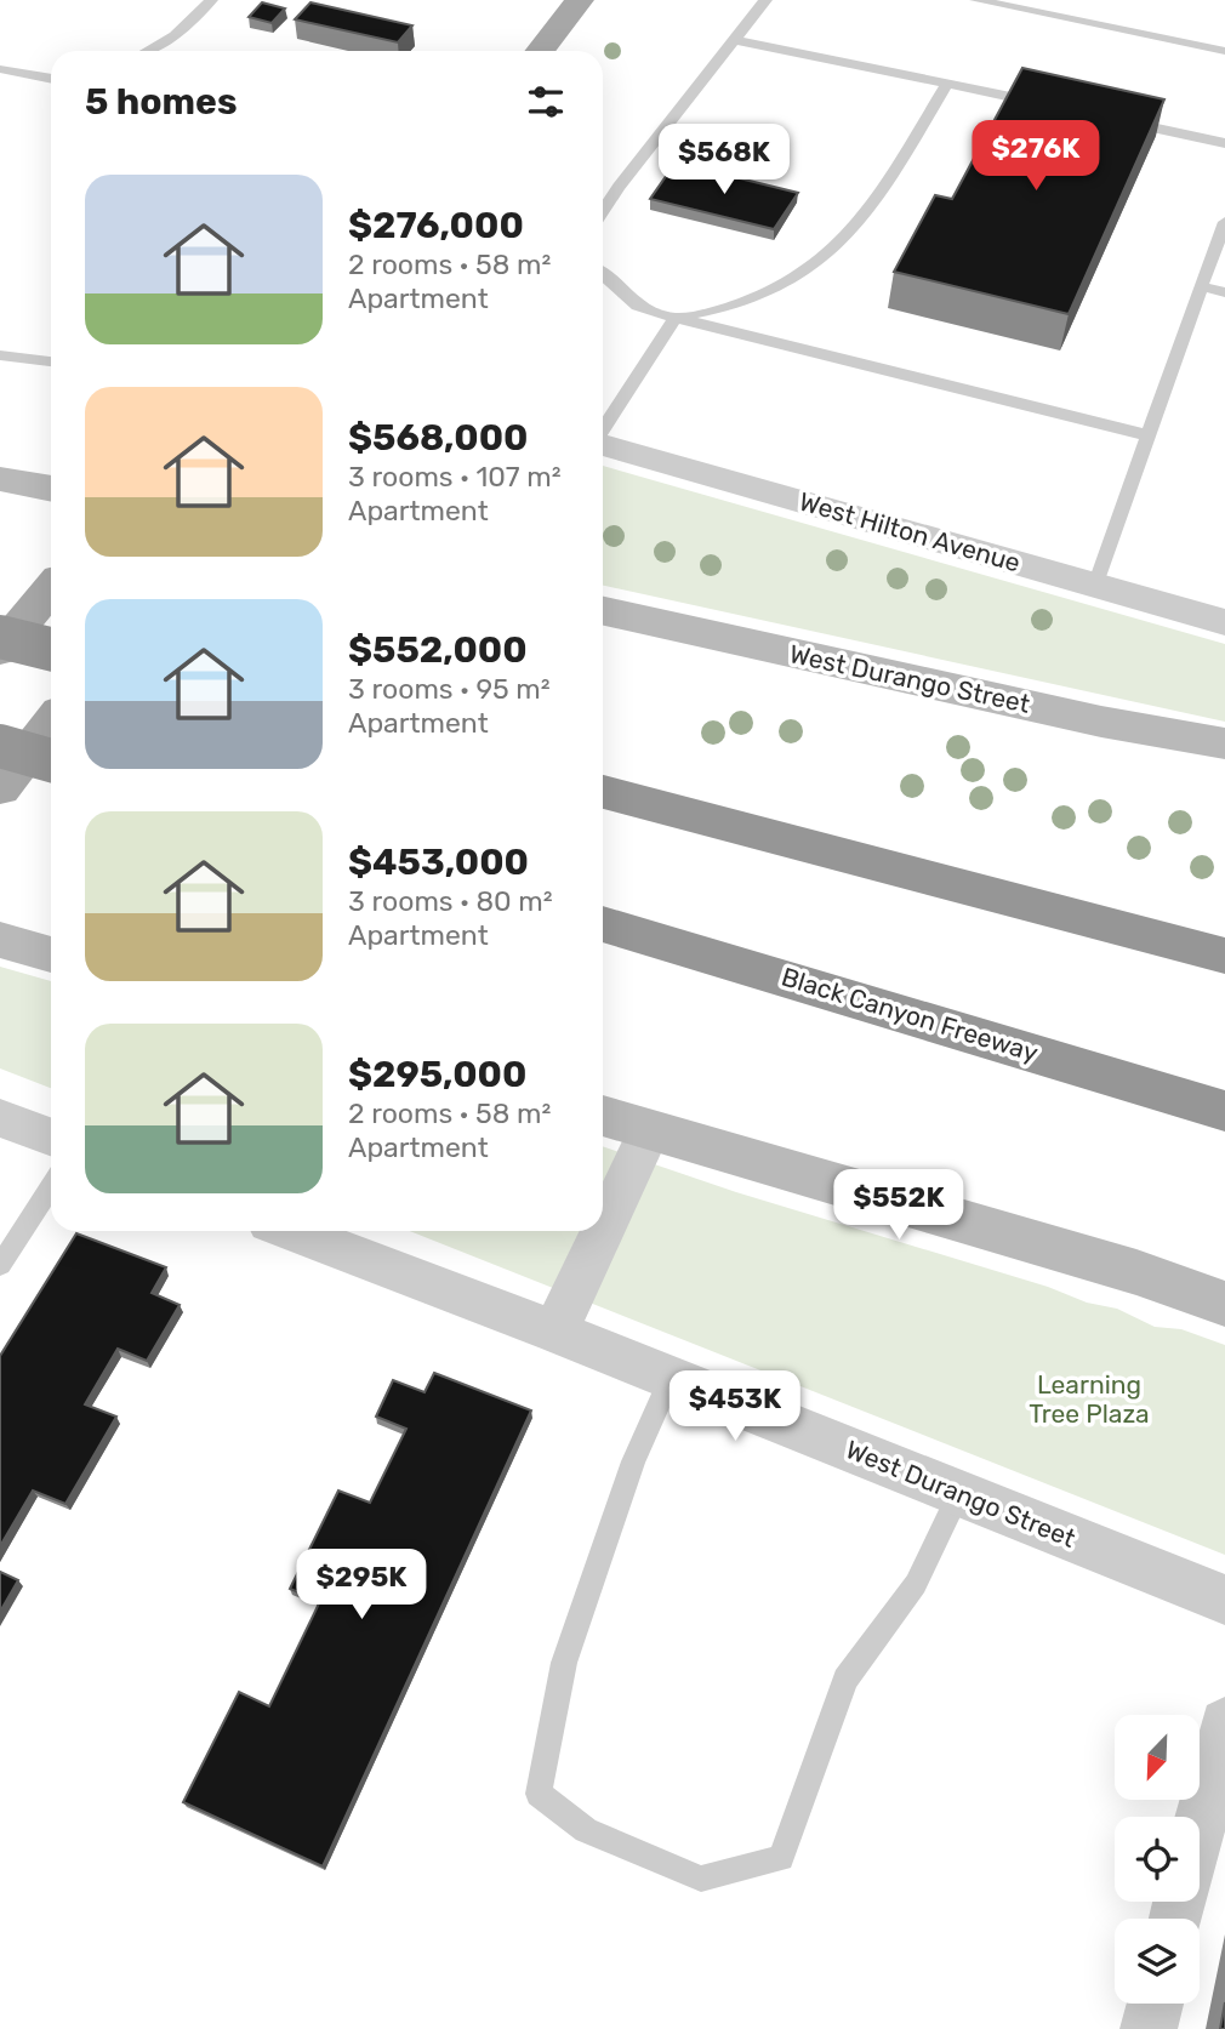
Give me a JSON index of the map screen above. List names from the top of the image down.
{
  "streets": {
    "highway": ["Black Canyon Freeway"],
    "main road": ["West Durango Street"],
    "street": ["West Hilton Avenue"]
  },
  "parks": ["Learning Tree Plaza"],
  "north": "bottom left",
  "page": {
    "heading": "5 homes",
    "price": [
      "$276K",
      "$568K",
      "$552K",
      "$453K",
      "$295K"
    ],
    "list": [
      {
        "name": "$276,000",
        "note": "2 rooms · 58 m² · Apartment"
      },
      {
        "name": "$568,000",
        "note": "3 rooms · 107 m² · Apartment"
      },
      {
        "name": "$552,000",
        "note": "3 rooms · 95 m² · Apartment"
      },
      {
        "name": "$453,000",
        "note": "3 rooms · 80 m² · Apartment"
      },
      {
        "name": "$295,000",
        "note": "2 rooms · 58 m² · Apartment"
      }
    ]
  }
}
